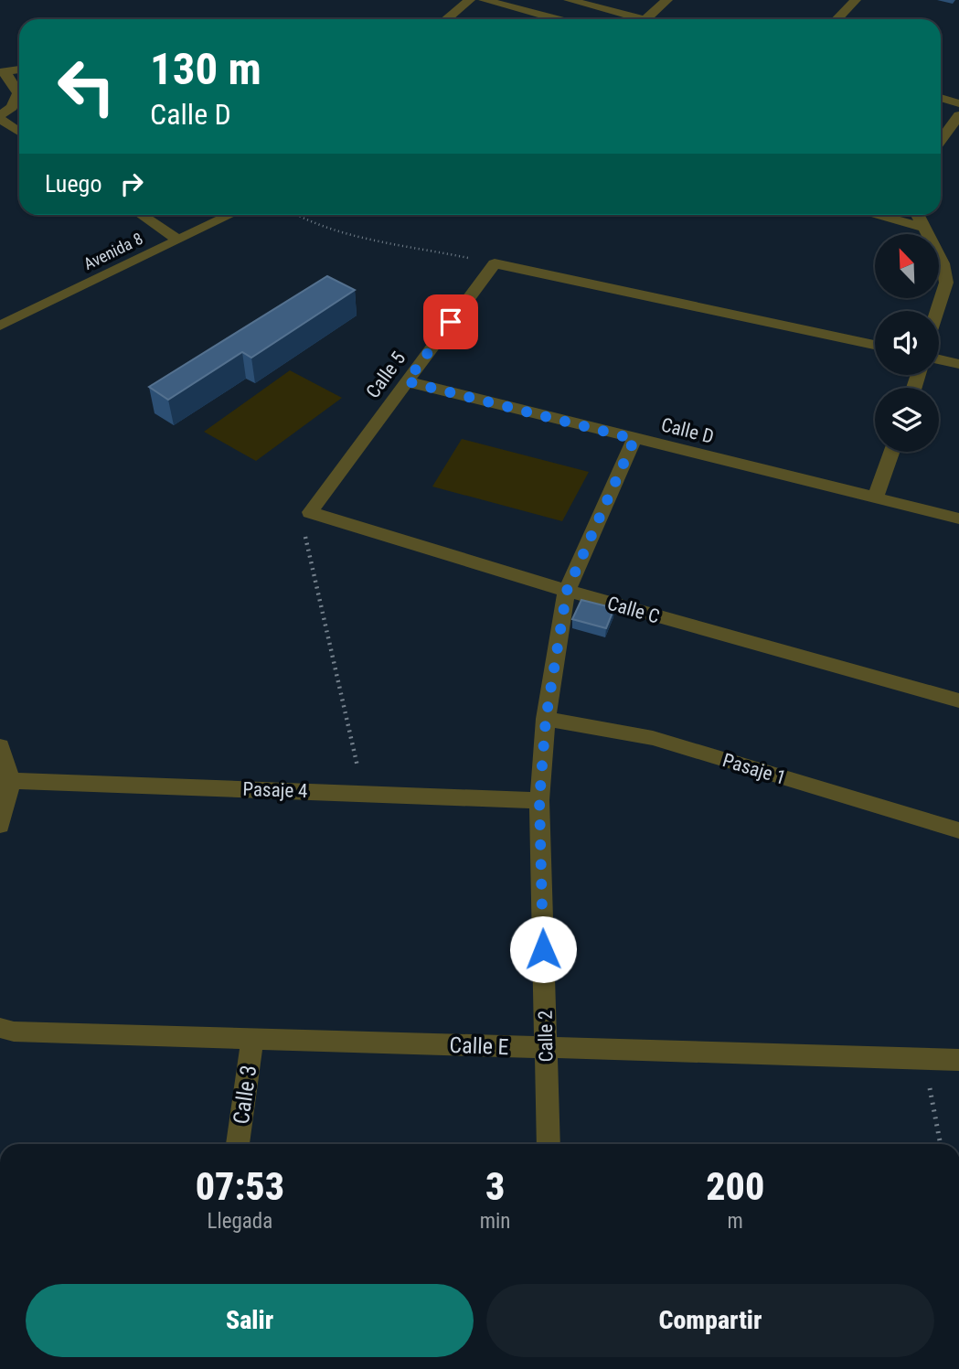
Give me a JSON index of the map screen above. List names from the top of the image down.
{
  "streets": {
    "street": [
      "Avenida 8",
      "Calle 5",
      "Calle D",
      "Calle C",
      "Pasaje 1",
      "Pasaje 4",
      "Calle 2",
      "Calle E",
      "Calle 3"
    ]
  },
  "crossings": [
    ["Calle 5", "Calle D"],
    ["Calle 5", "Calle C"],
    ["Calle D", "Calle 2"],
    ["Calle C", "Calle 2"],
    ["Pasaje 1", "Calle 2"],
    ["Pasaje 4", "Calle 2"],
    ["Calle 2", "Calle E"],
    ["Calle E", "Calle 3"]
  ],
  "north": "top left",
  "page": {
    "turn": ["130 m", "Calle D"],
    "then": "Luego",
    "eta": [
      "07:53",
      "Llegada",
      "3",
      "min",
      "200",
      "m"
    ],
    "buttons": ["Salir", "Compartir"]
  }
}
